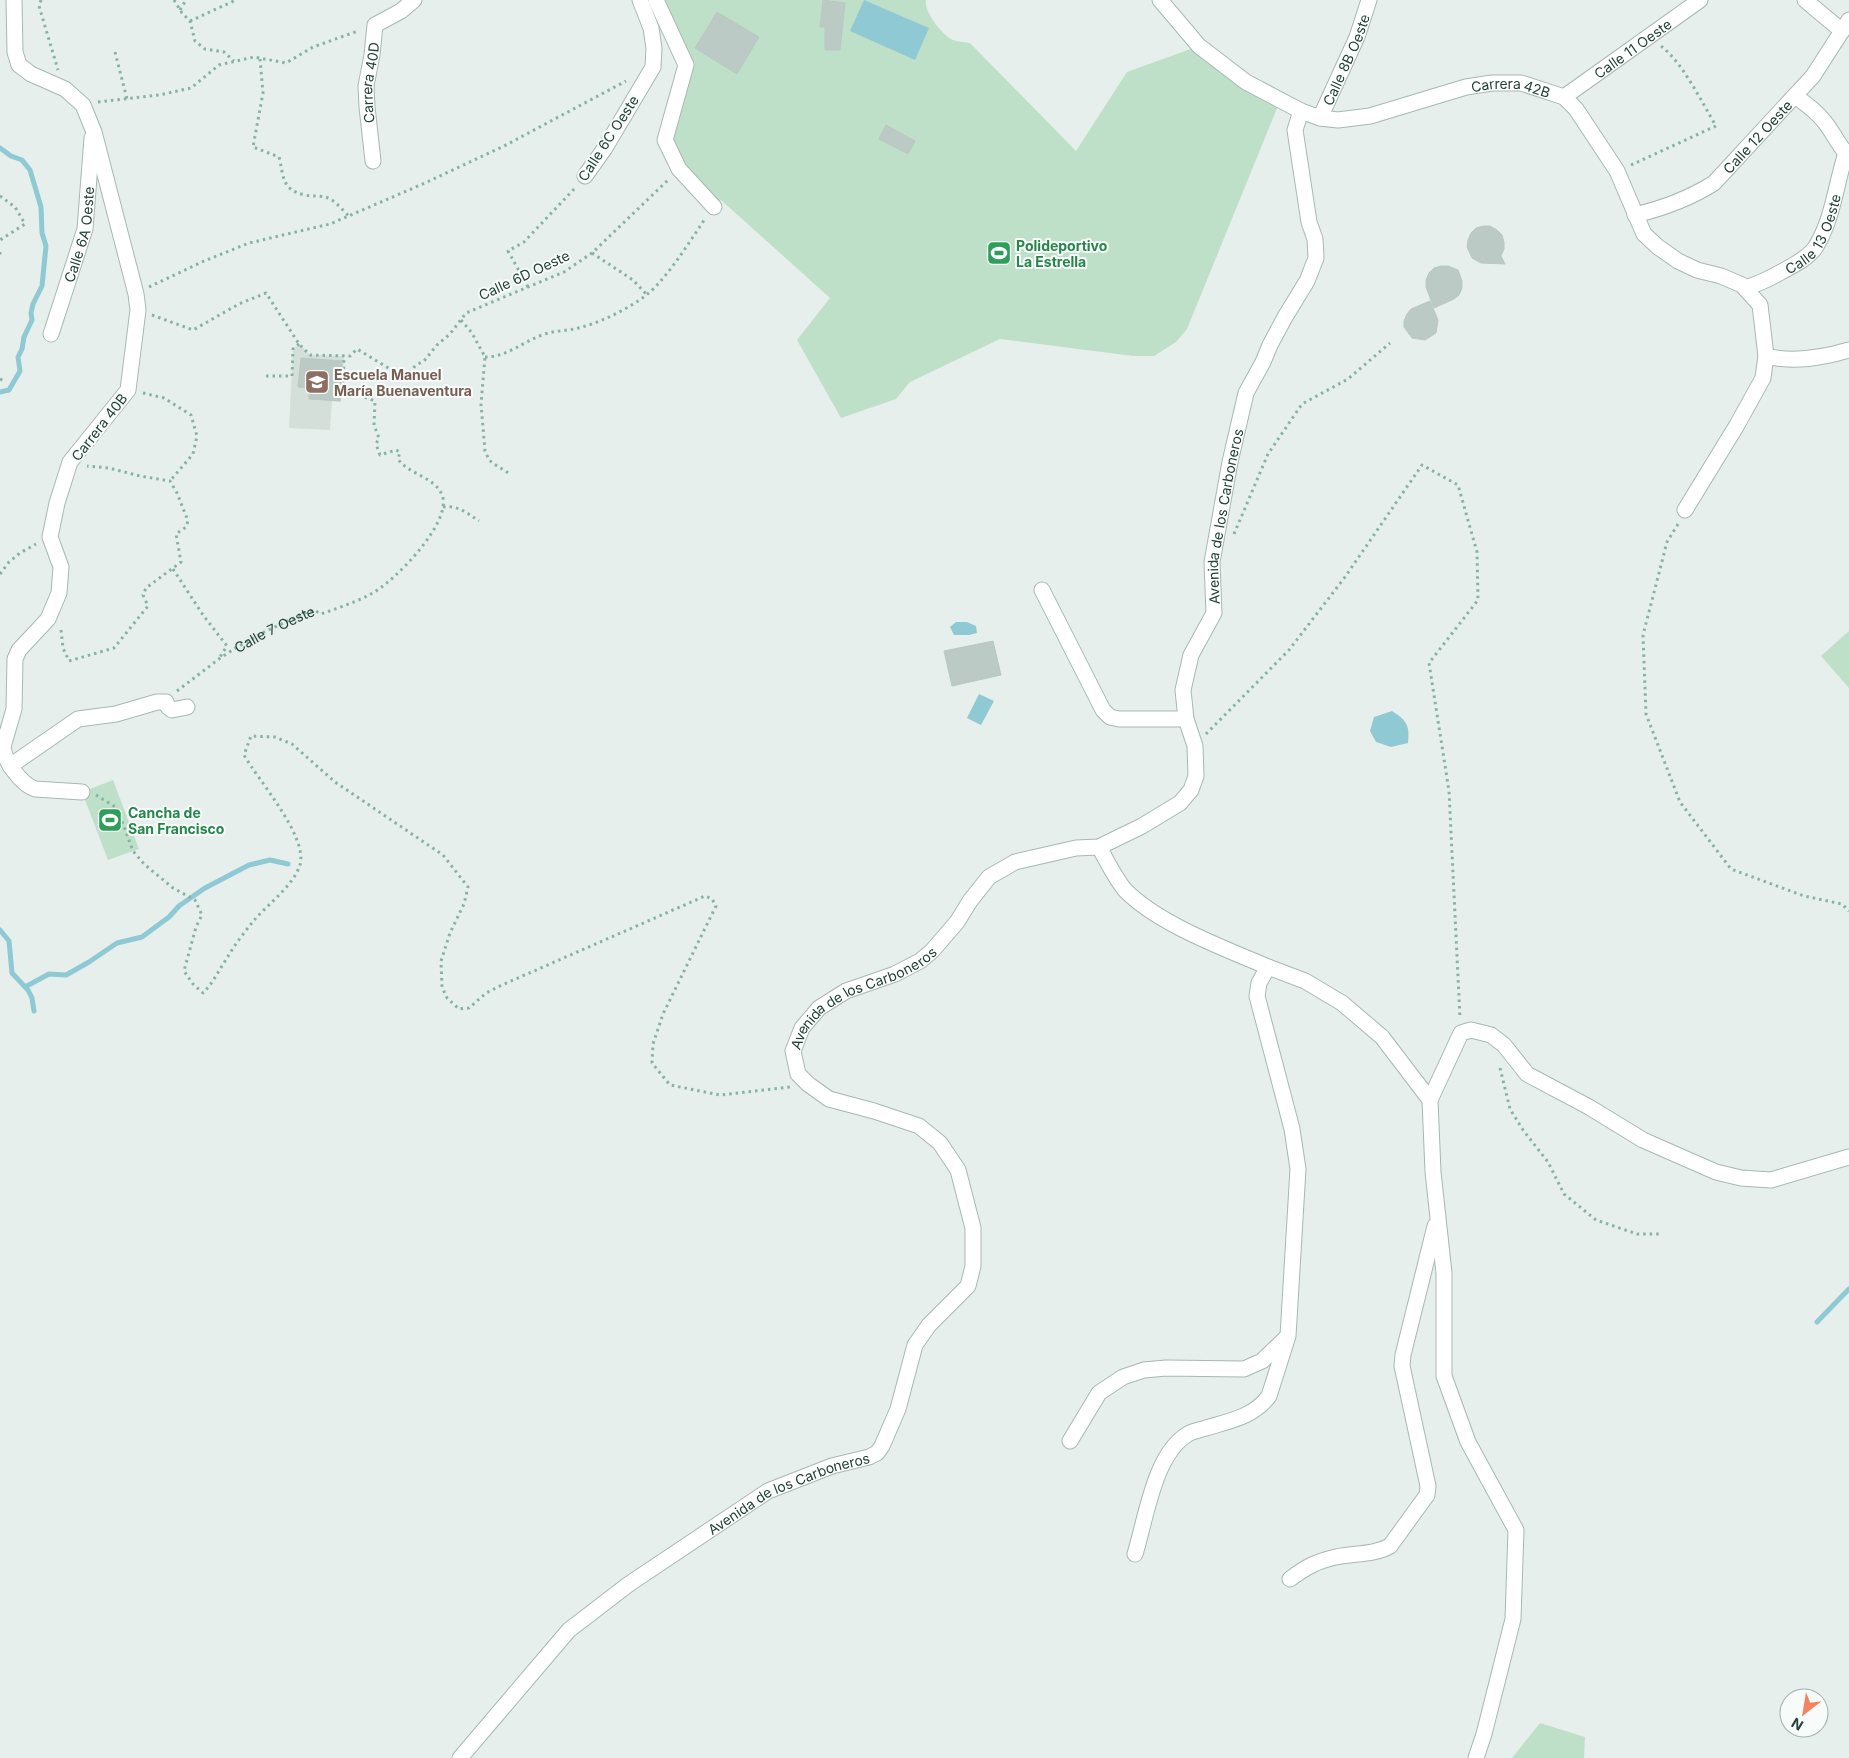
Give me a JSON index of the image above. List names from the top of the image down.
{
  "streets": {
    "street": [
      "Calle 11 Oeste",
      "Calle 8B Oeste",
      "Carrera 40D",
      "Carrera 42B",
      "Calle 12 Oeste",
      "Calle 6C Oeste",
      "Calle 13 Oeste",
      "Calle 6A Oeste",
      "Carrera 40B",
      "Avenida de los Carboneros"
    ],
    "path": ["Calle 6D Oeste", "Calle 7 Oeste"]
  },
  "crossings": [
    ["Calle 11 Oeste", "Carrera 42B"],
    ["Calle 8B Oeste", "Carrera 42B"],
    ["Carrera 42B", "Calle 12 Oeste"],
    ["Carrera 42B", "Calle 13 Oeste"],
    ["Carrera 42B", "Avenida de los Carboneros"],
    ["Calle 6C Oeste", "Calle 6D Oeste"],
    ["Calle 6A Oeste", "Carrera 40B"]
  ],
  "places": {
    "sports": ["Polideportivo La Estrella", "Cancha de San Francisco"],
    "school or university": ["Escuela Manuel María Buenaventura"]
  },
  "north": "bottom left"
}
